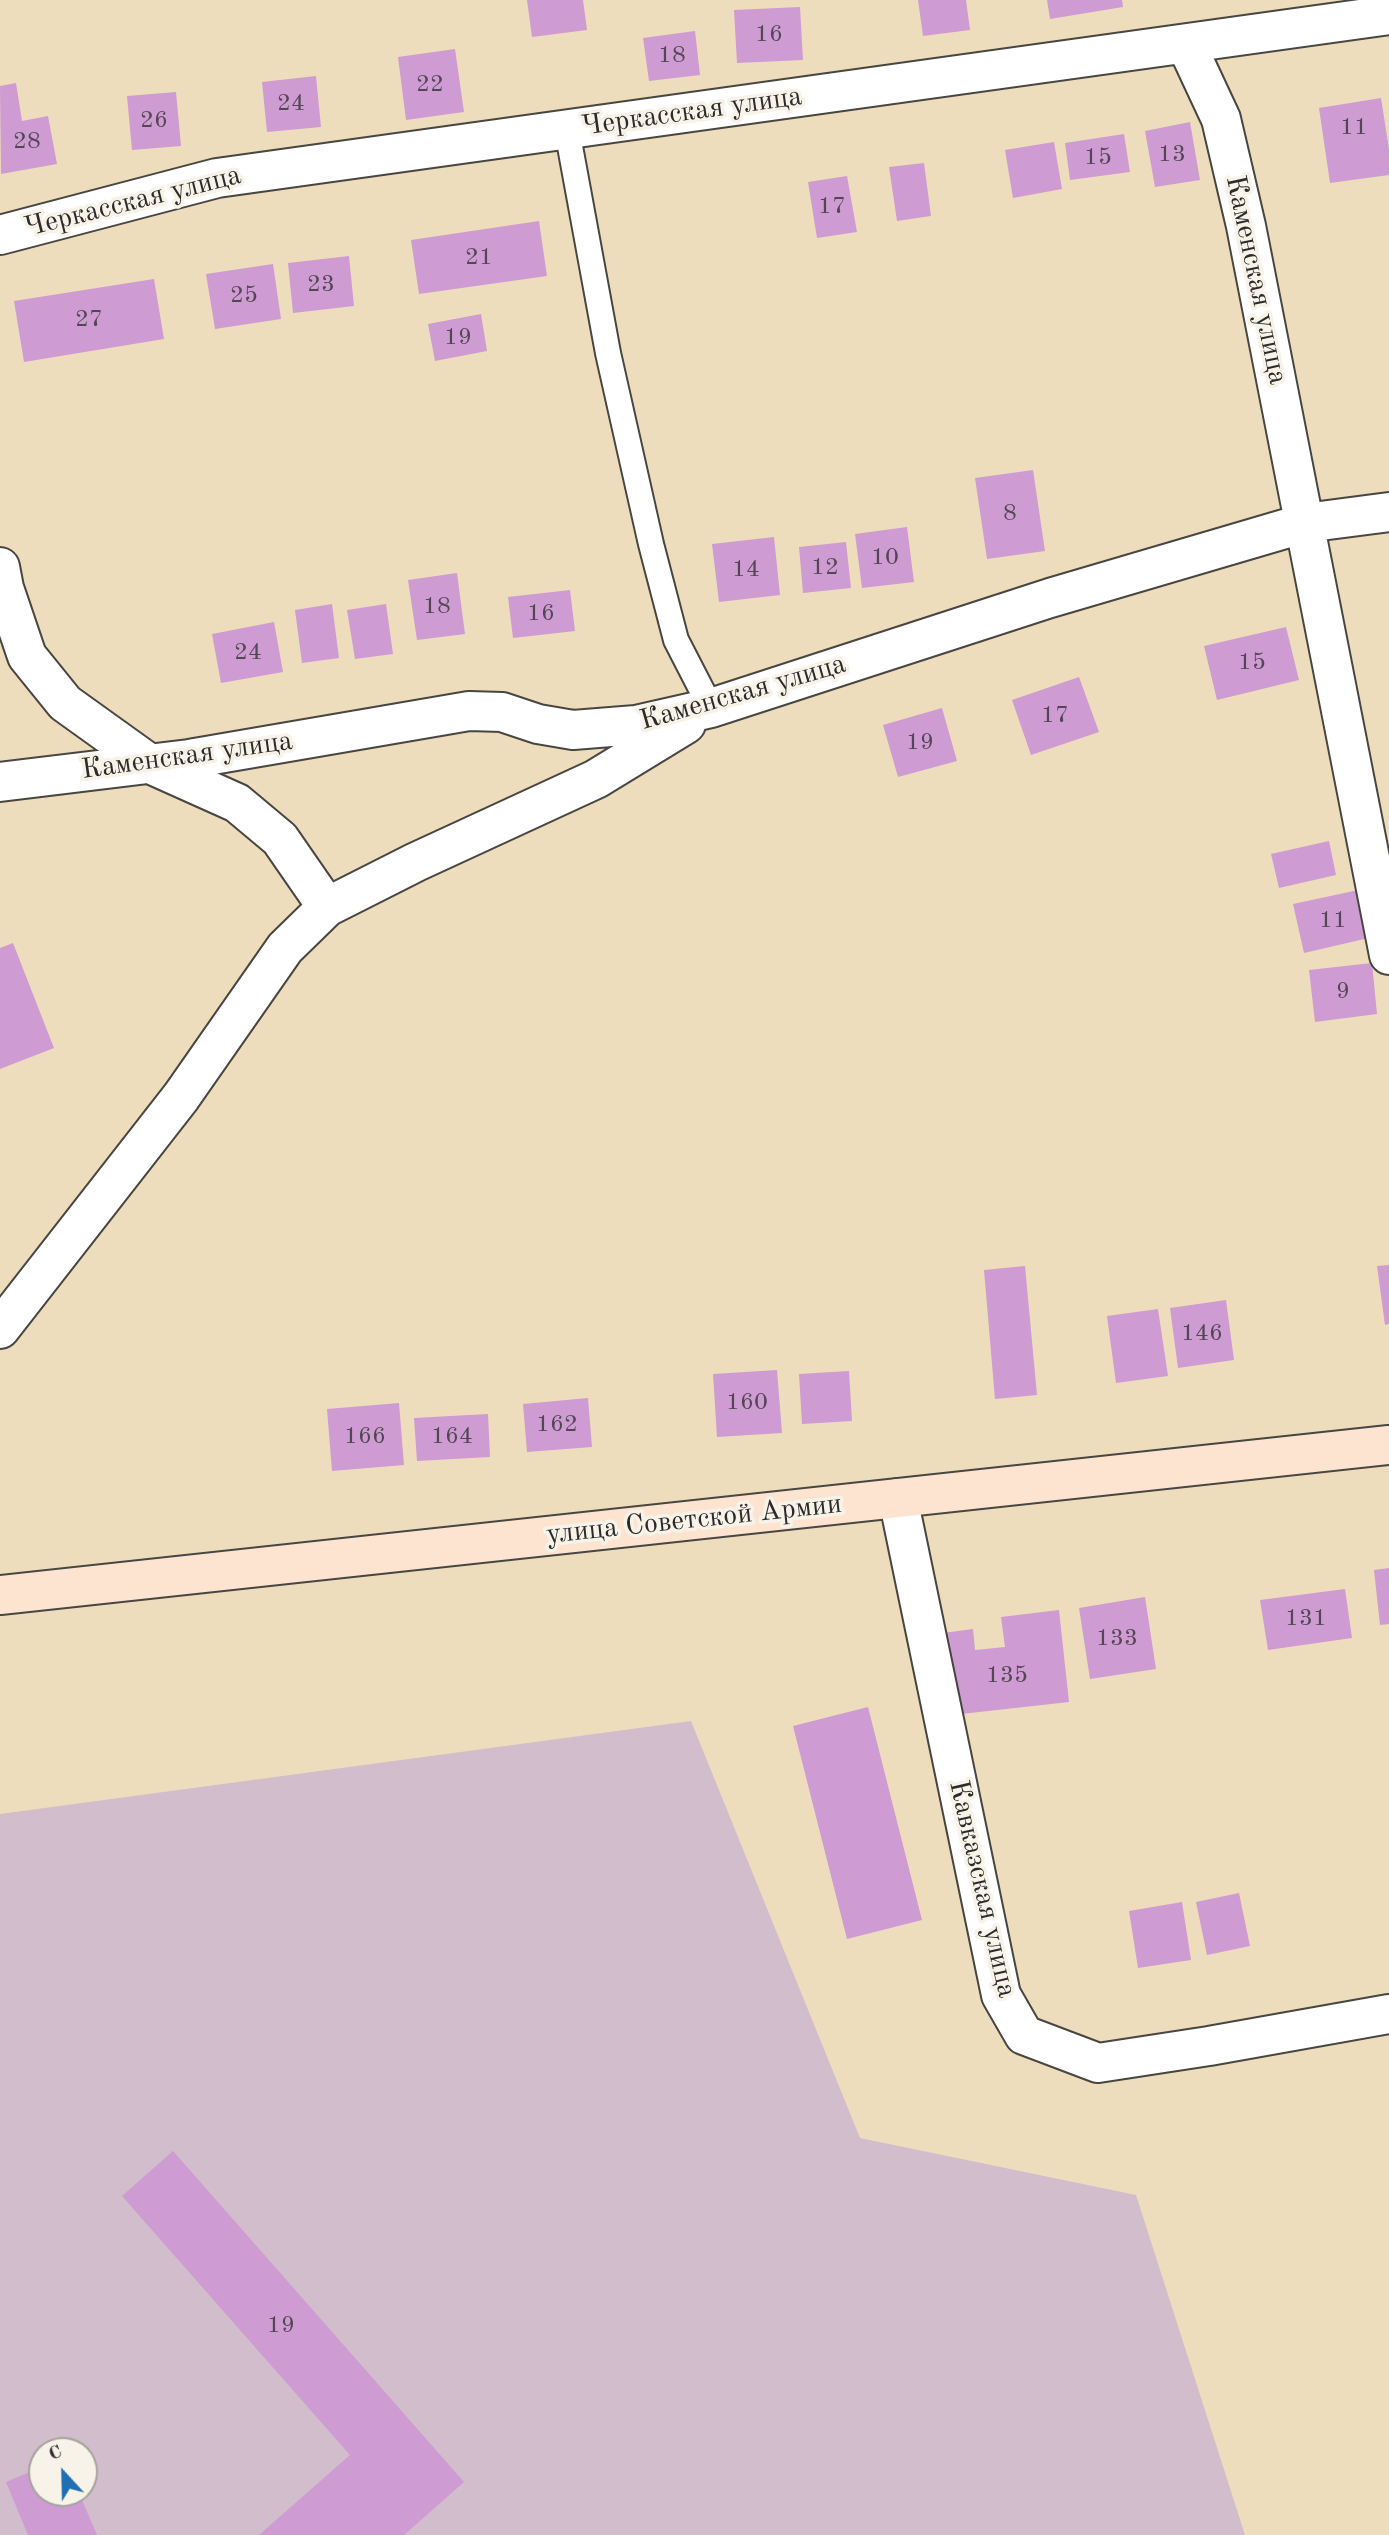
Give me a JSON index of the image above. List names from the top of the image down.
{
  "streets": {
    "main road": ["улица Советской Армии"],
    "street": ["Черкасская улица", "Каменская улица", "Кавказская улица"]
  },
  "crossings": [
    ["Черкасская улица", "Каменская улица"],
    ["улица Советской Армии", "Кавказская улица"]
  ],
  "house_numbers": [
    "16",
    "18",
    "22",
    "24",
    "26",
    "11",
    "28",
    "13",
    "15",
    "17",
    "21",
    "23",
    "25",
    "27",
    "19",
    "8",
    "10",
    "12",
    "14",
    "18",
    "16",
    "24",
    "15",
    "17",
    "19",
    "11",
    "9",
    "146",
    "160",
    "162",
    "166",
    "164",
    "131",
    "133",
    "135",
    "19"
  ],
  "north": "top"
}
